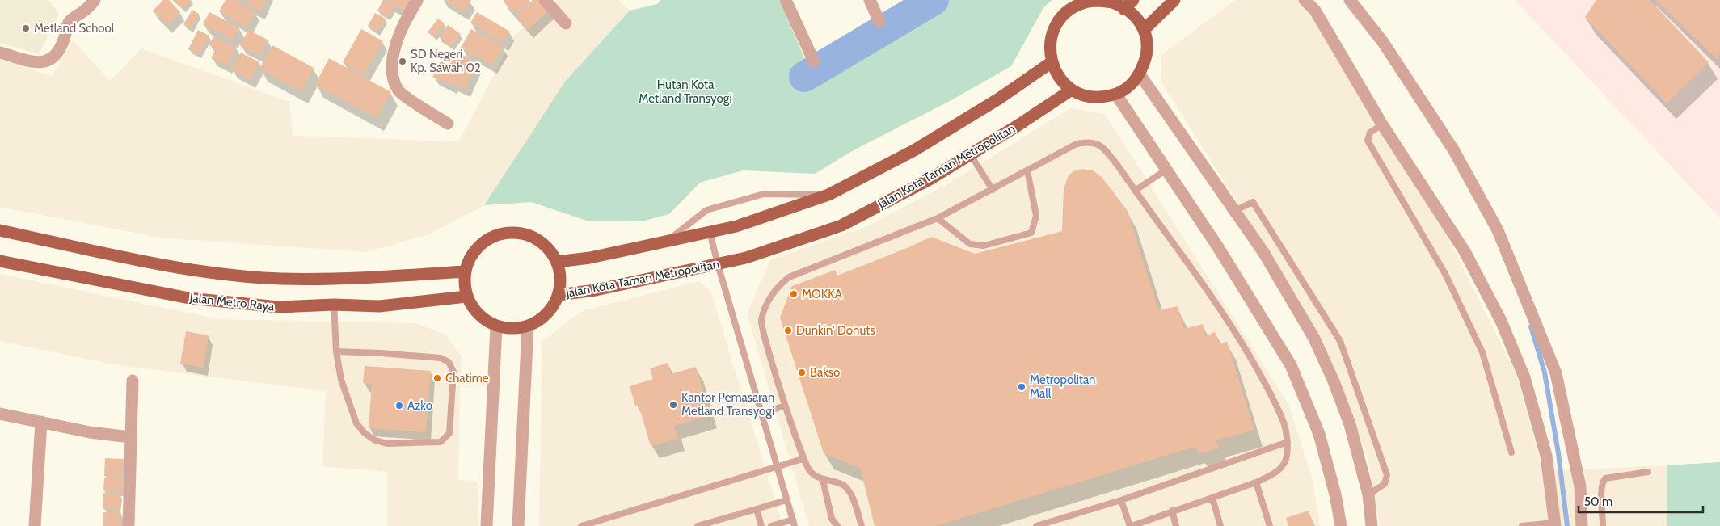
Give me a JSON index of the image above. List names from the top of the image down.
{
  "streets": {
    "main road": ["Jalan Kota Taman Metropolitan", "Jalan Metro Raya"]
  },
  "crossings": [
    ["Jalan Kota Taman Metropolitan", "Jalan Metro Raya"]
  ],
  "parks": ["Hutan Kota Metland Transyogi"],
  "places": [
    "Metland School",
    "SD Negeri Kp. Sawah 02",
    "MOKKA",
    "Dunkin' Donuts",
    "Bakso",
    "Chatime",
    "Metropolitan Mall",
    "Kantor Pemasaran Metland Transyogi",
    "Azko"
  ],
  "scale_bar": "50 m"
}
